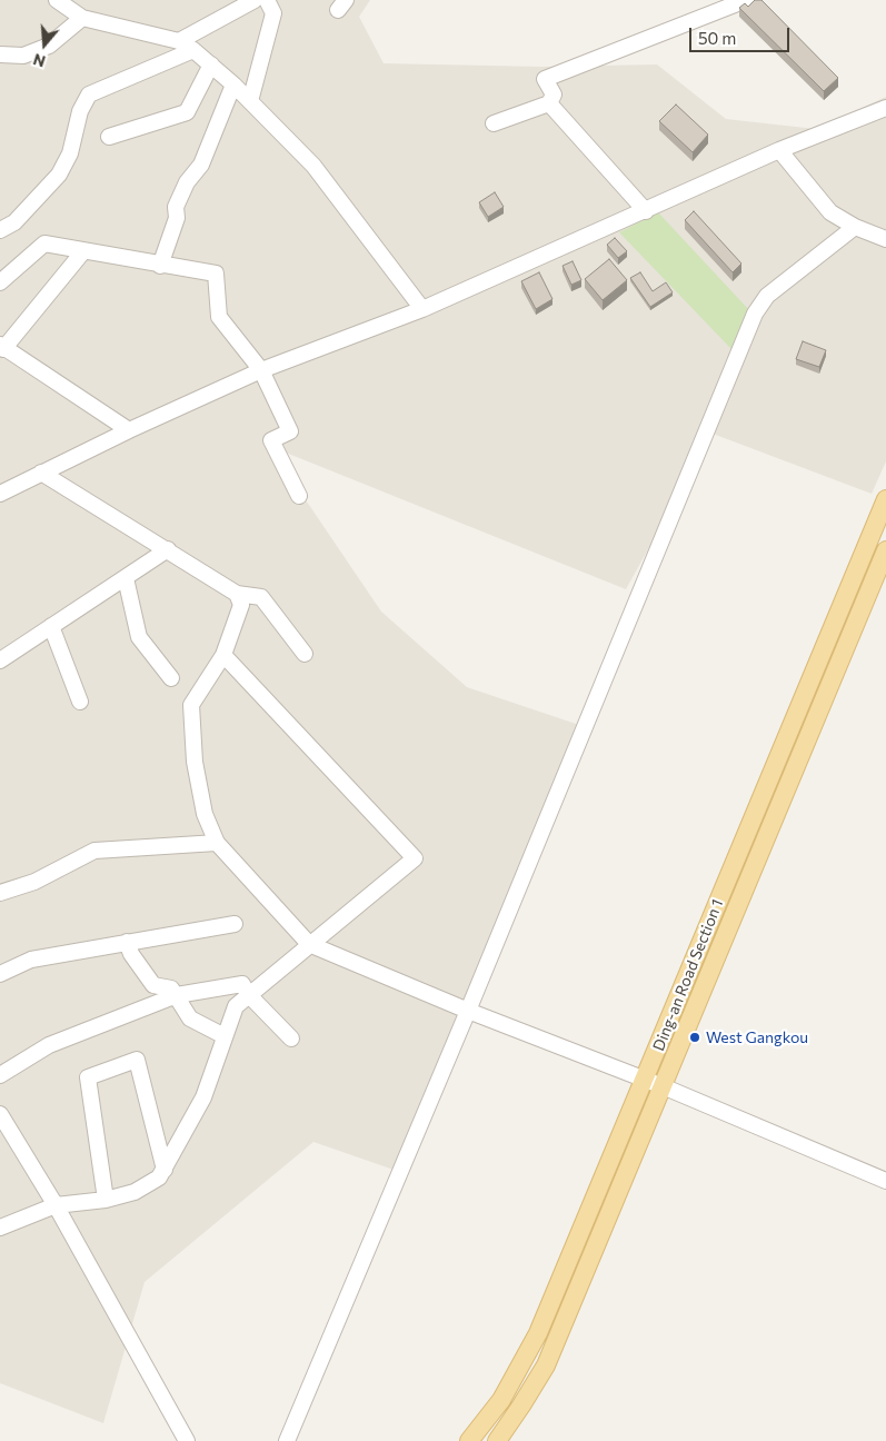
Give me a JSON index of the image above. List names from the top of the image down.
{
  "streets": {
    "main road": ["Ding-an Road Section 1"]
  },
  "places": ["West Gangkou"],
  "scale_bar": "50 m",
  "north": "bottom"
}
